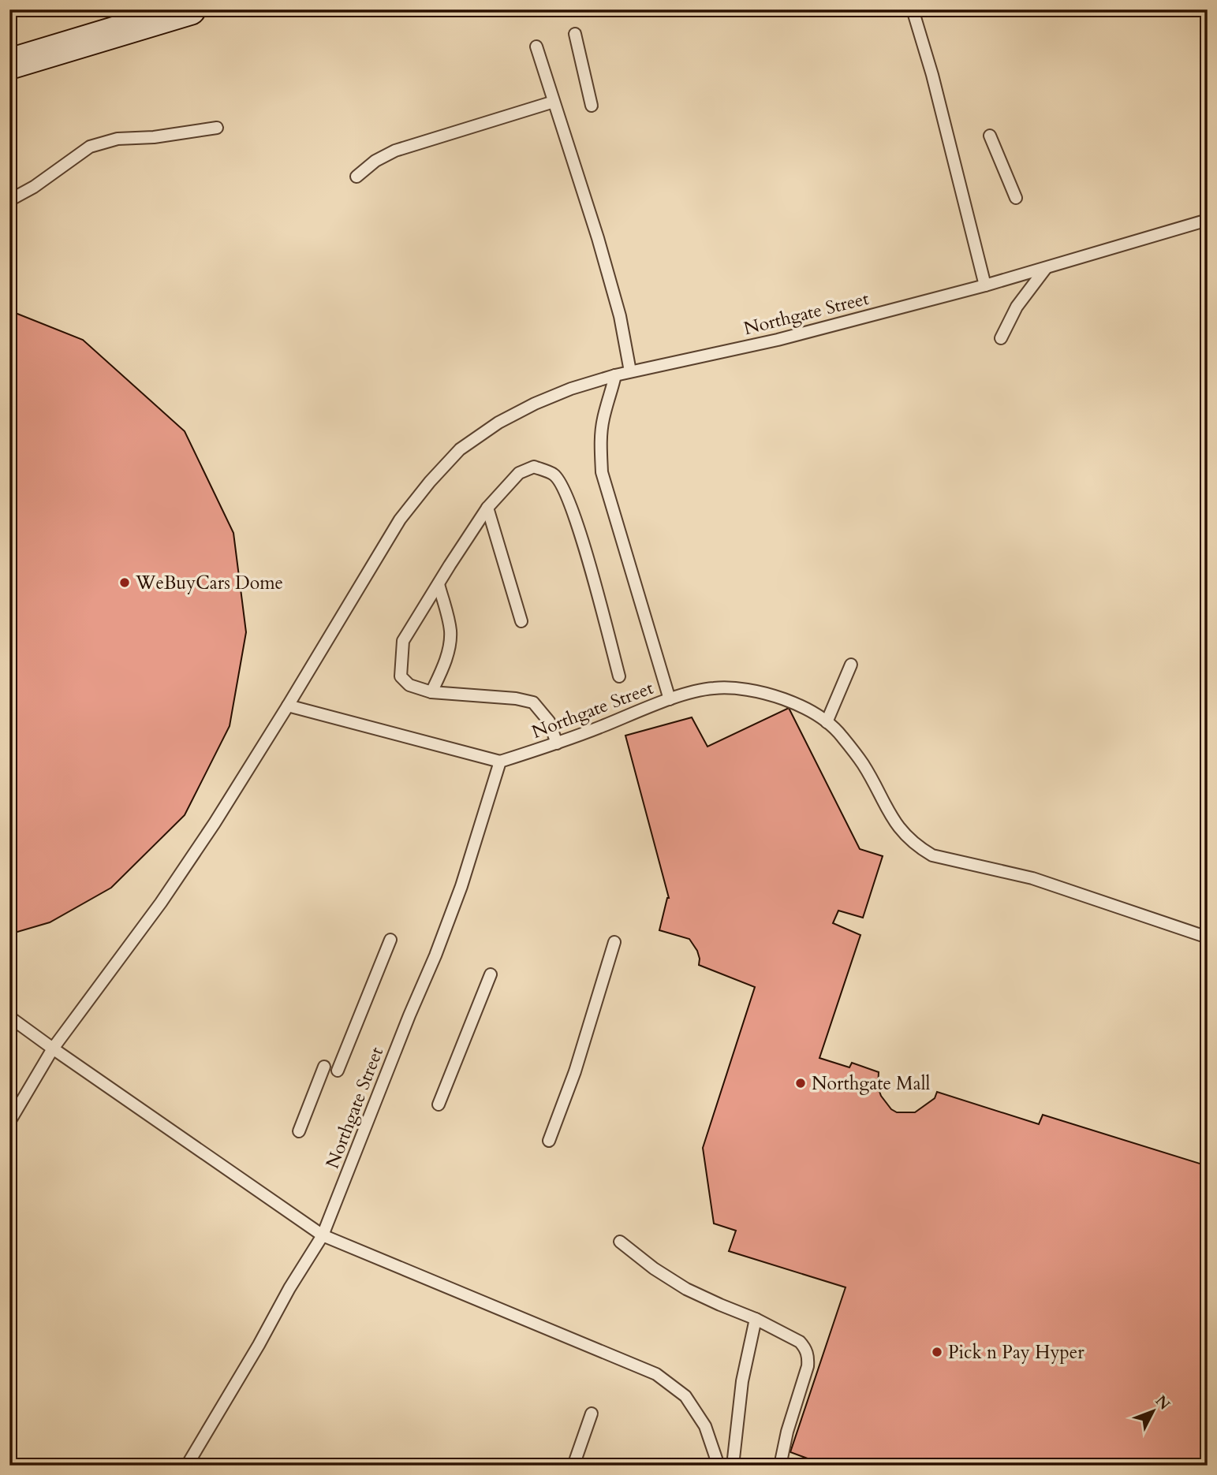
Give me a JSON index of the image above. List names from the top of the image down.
{
  "streets": {
    "lane": ["Northgate Street"]
  },
  "places": ["WeBuyCars Dome", "Northgate Mall", "Pick n Pay Hyper"],
  "north": "top right"
}
